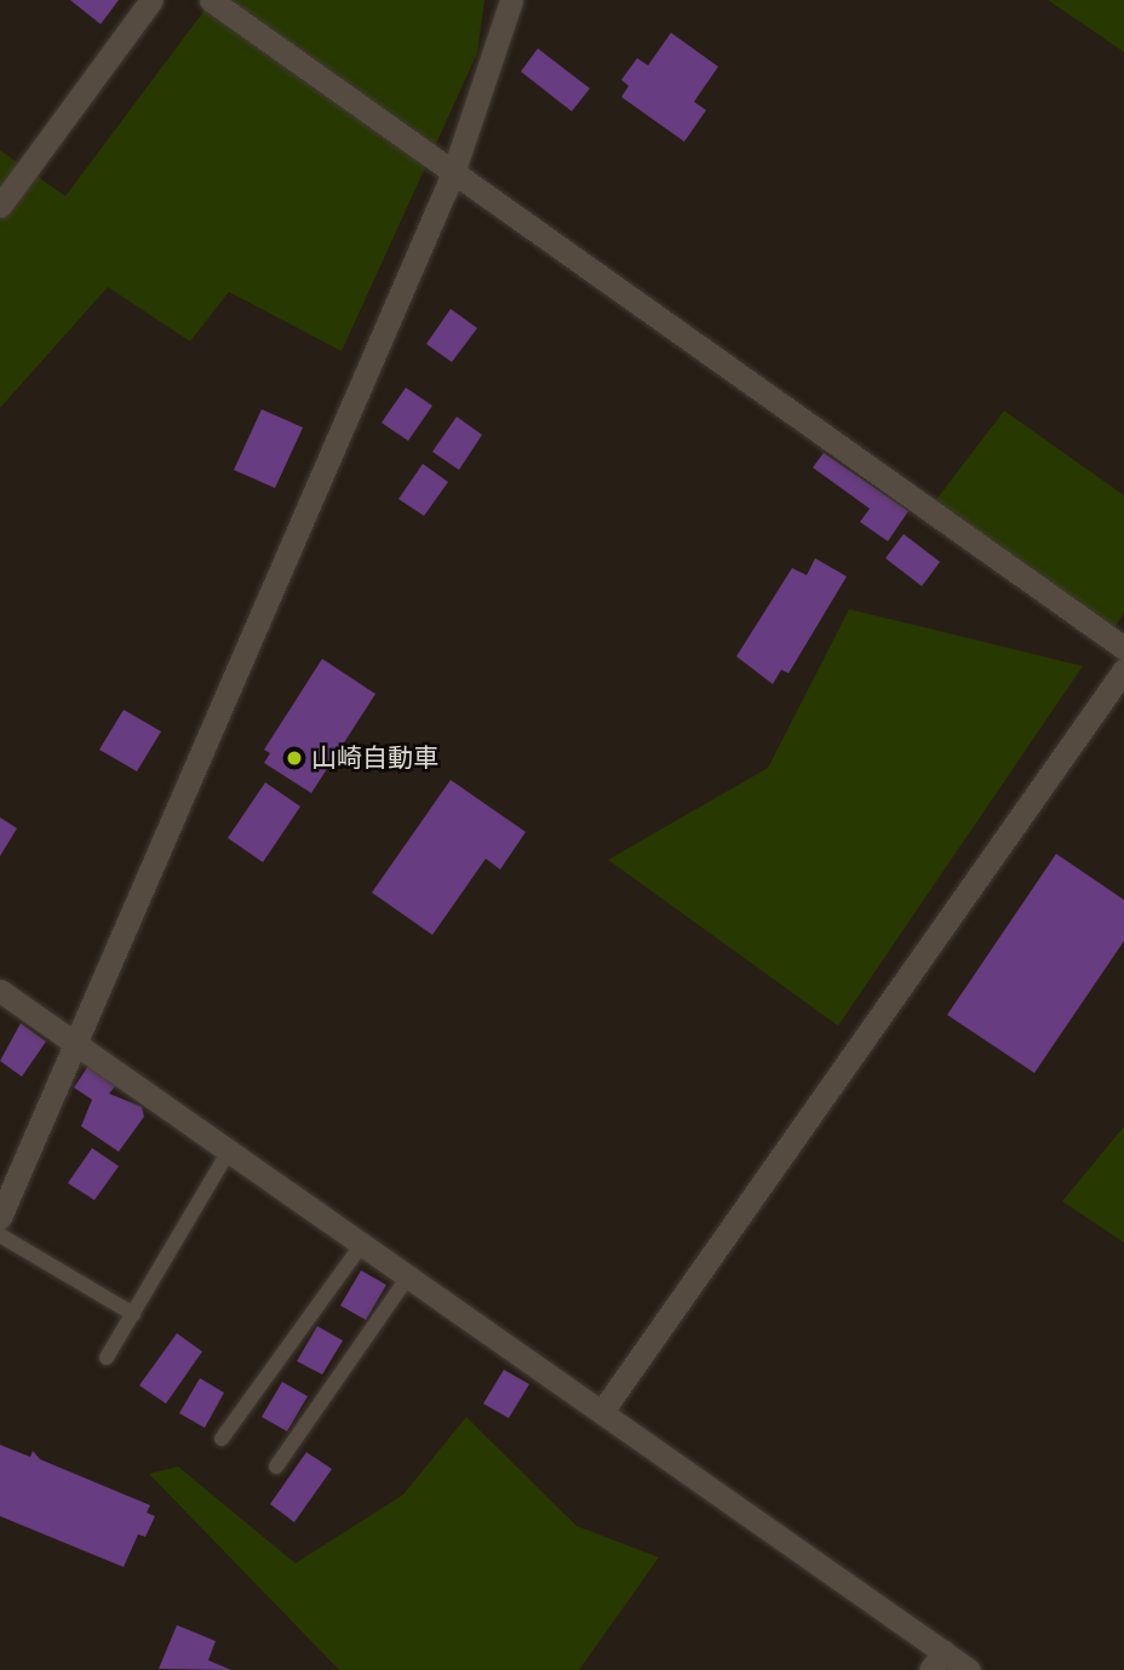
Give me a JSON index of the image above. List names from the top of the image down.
{
  "places": ["山崎自動車"]
}
